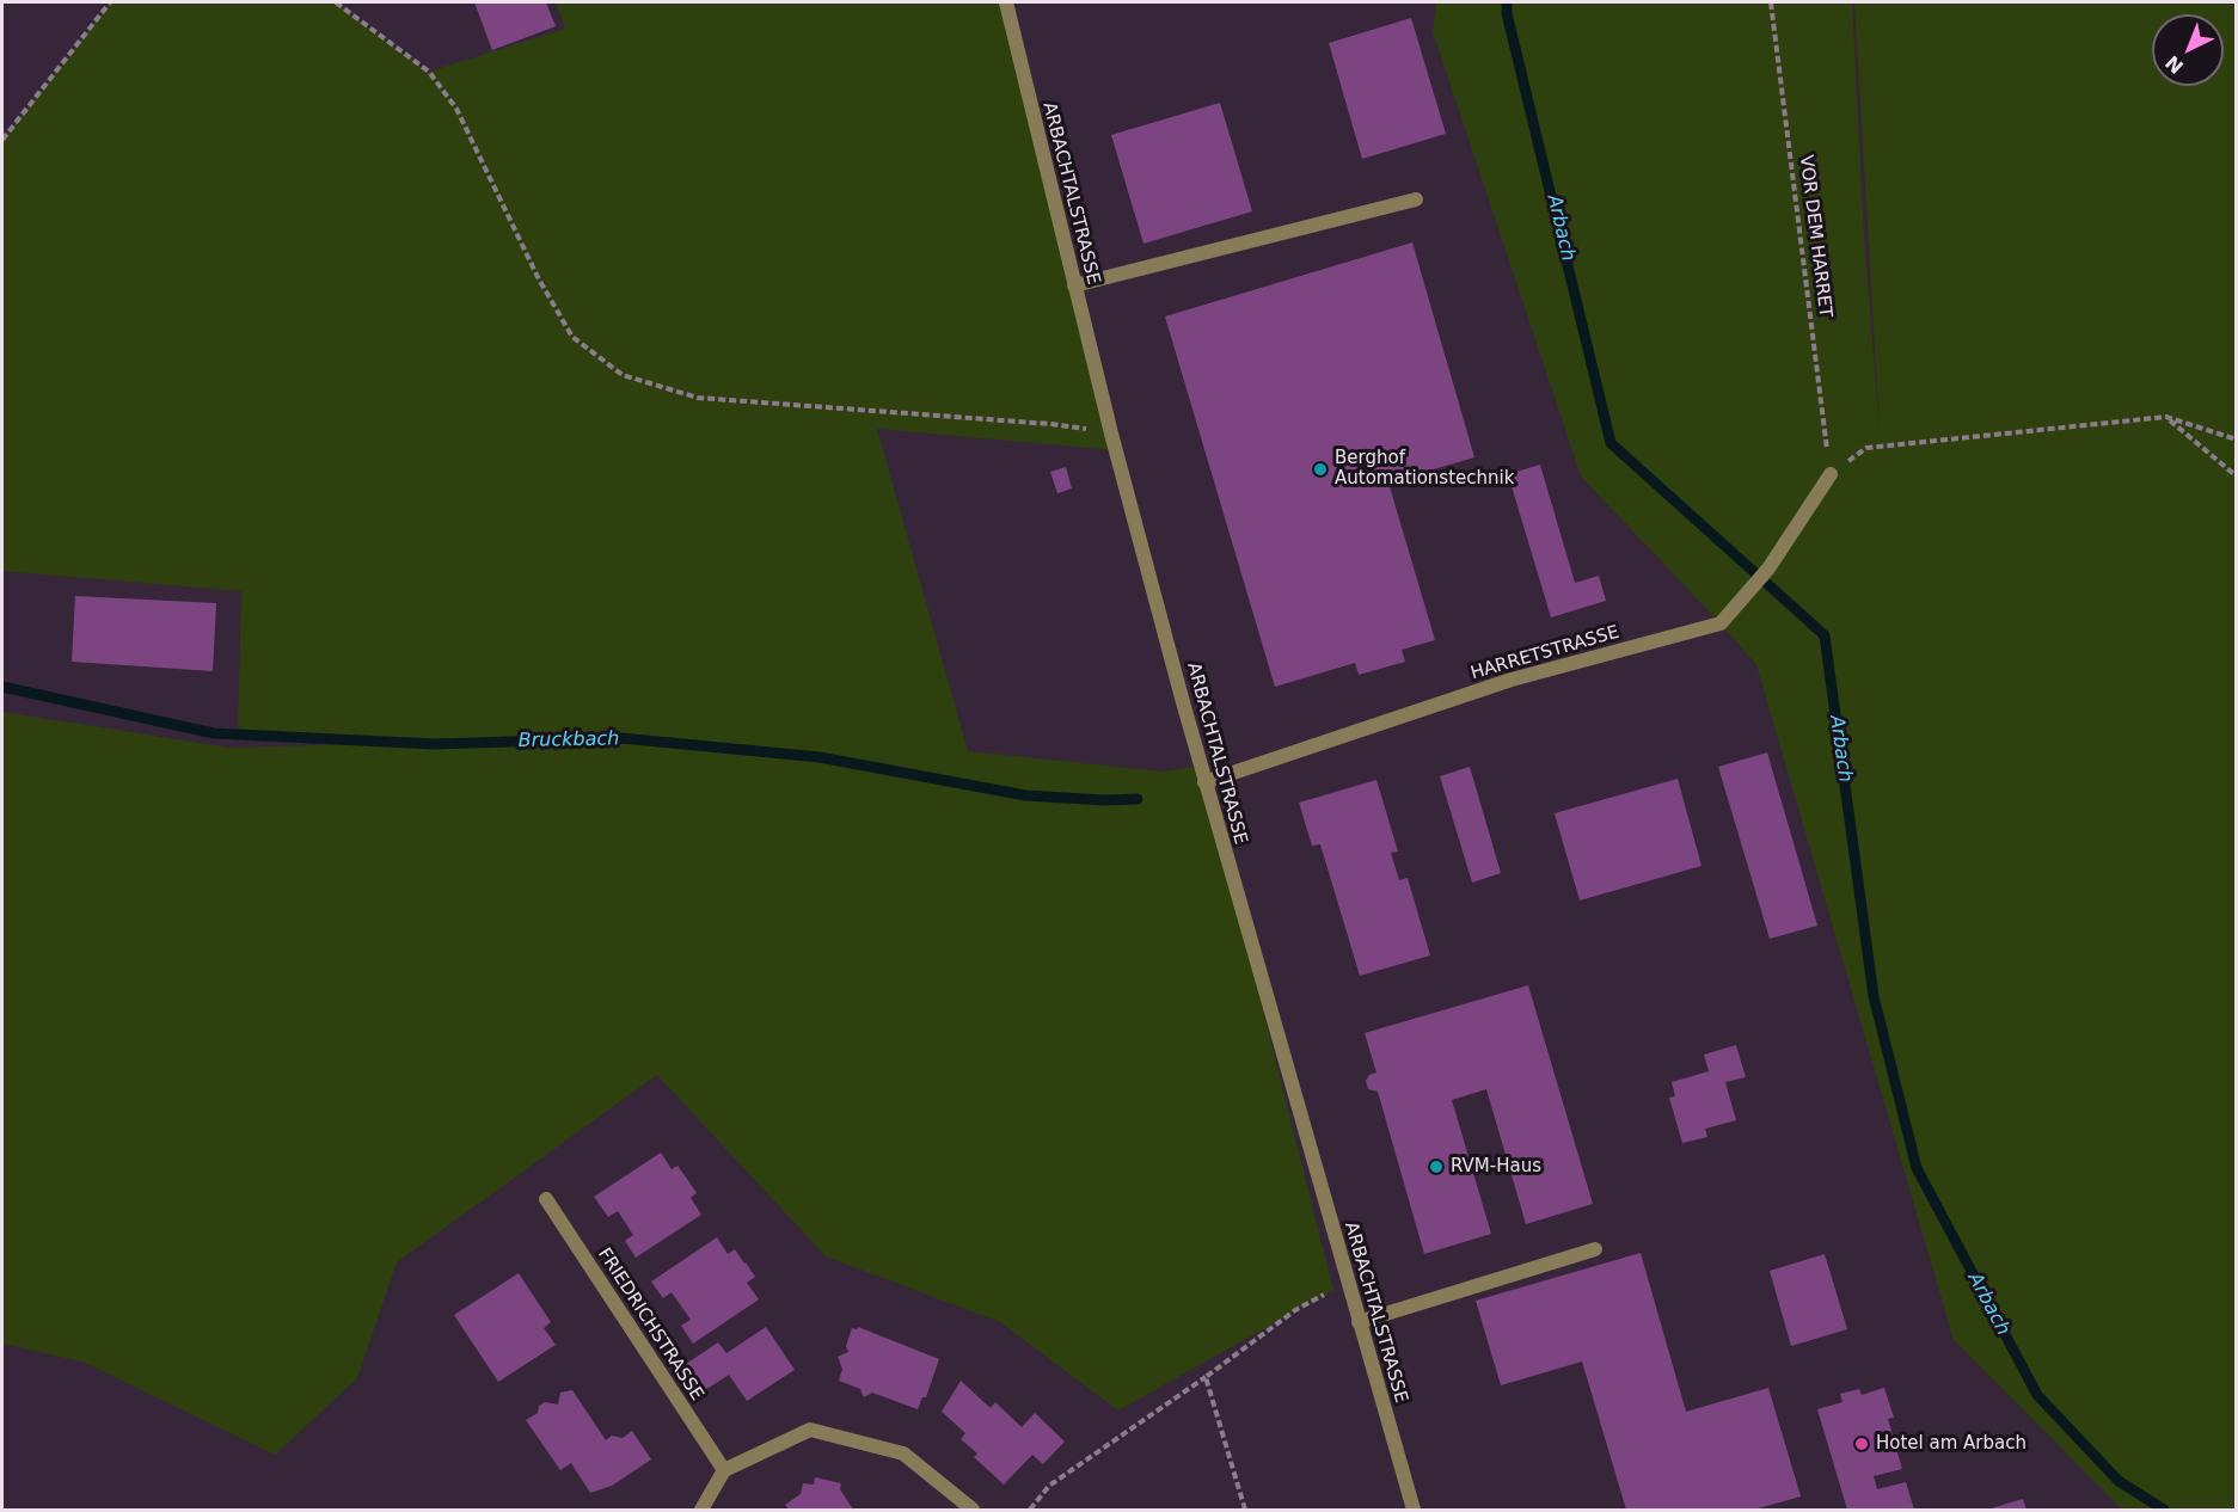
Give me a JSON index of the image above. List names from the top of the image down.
{
  "streets": {
    "street": ["ARBACHTALSTRASSE", "HARRETSTRASSE", "FRIEDRICHSTRASSE"],
    "path": ["VOR DEM HARRET"]
  },
  "crossings": [
    ["ARBACHTALSTRASSE", "HARRETSTRASSE"],
    ["VOR DEM HARRET", "HARRETSTRASSE"]
  ],
  "water": ["Arbach", "Bruckbach"],
  "places": ["Berghof Automationstechnik", "RVM-Haus", "Hotel am Arbach"],
  "north": "bottom left"
}
